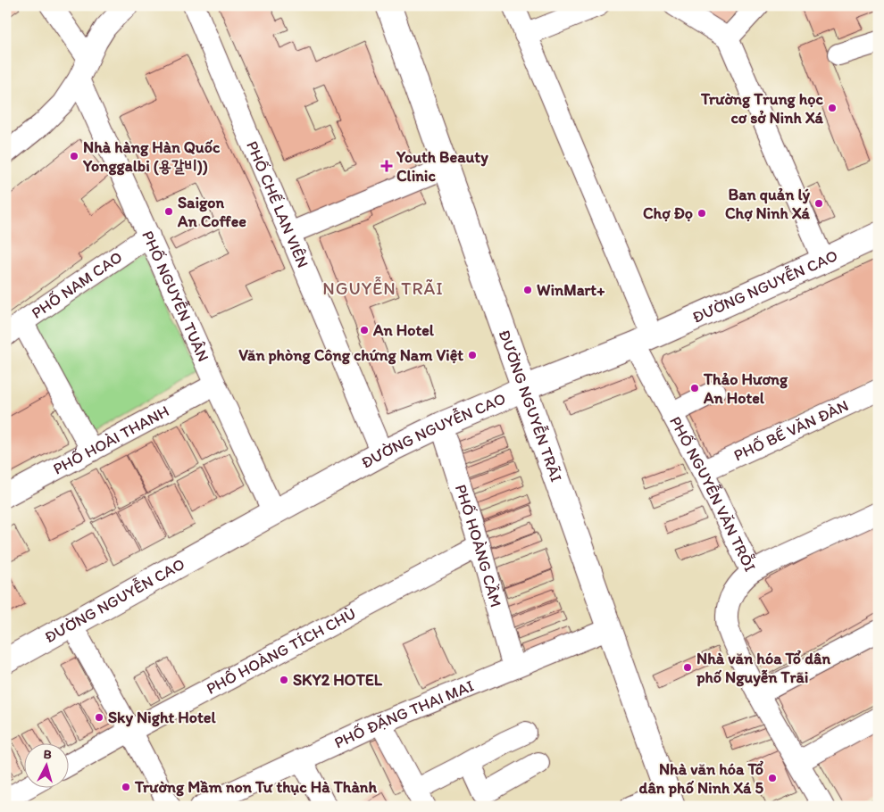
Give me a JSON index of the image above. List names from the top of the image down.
{
  "streets": {
    "main road": ["ĐƯỜNG NGUYỄN CAO", "ĐƯỜNG NGUYỄN TRÃI"],
    "street": [
      "PHỐ CHẾ LAN VIÊN",
      "PHỐ NAM CAO",
      "PHỐ NGUYỄN TUÂN",
      "PHỐ BẾ VĂN ĐÀN",
      "PHỐ HOÀI THANH",
      "PHỐ NGUYỄN VĂN TRỖI",
      "PHỐ HOÀNG CẦM",
      "PHỐ HOÀNG TÍCH CHÙ",
      "PHỐ ĐẶNG THAI MAI"
    ]
  },
  "crossings": [
    ["PHỐ CHẾ LAN VIÊN", "ĐƯỜNG NGUYỄN CAO"],
    ["PHỐ NAM CAO", "PHỐ NGUYỄN TUÂN"],
    ["ĐƯỜNG NGUYỄN CAO", "PHỐ NGUYỄN TUÂN"],
    ["ĐƯỜNG NGUYỄN CAO", "ĐƯỜNG NGUYỄN TRÃI"],
    ["ĐƯỜNG NGUYỄN CAO", "PHỐ NGUYỄN VĂN TRỖI"],
    ["ĐƯỜNG NGUYỄN CAO", "PHỐ HOÀNG CẦM"],
    ["PHỐ NGUYỄN TUÂN", "PHỐ HOÀI THANH"],
    ["ĐƯỜNG NGUYỄN TRÃI", "PHỐ ĐẶNG THAI MAI"],
    ["PHỐ BẾ VĂN ĐÀN", "PHỐ NGUYỄN VĂN TRỖI"],
    ["PHỐ HOÀNG CẦM", "PHỐ HOÀNG TÍCH CHÙ"],
    ["PHỐ HOÀNG CẦM", "PHỐ ĐẶNG THAI MAI"]
  ],
  "districts": ["NGUYỄN TRÃI"],
  "places": {
    "other": [
      "Trường Trung học cơ sở Ninh Xá",
      "Nhà hàng Hàn Quốc Yonggalbi (용갈비))",
      "Ban quản lý Chợ Ninh Xá",
      "Saigon An Coffee",
      "Chợ Đọ",
      "WinMart+",
      "An Hotel",
      "Văn phòng Công chứng Nam Việt",
      "Thảo Hương An Hotel",
      "Nhà văn hóa Tổ dân phố Nguyễn Trãi",
      "SKY2 HOTEL",
      "Sky Night Hotel",
      "Nhà văn hóa Tổ dân phố Ninh Xá 5",
      "Trường Mầm non Tư thục Hà Thành"
    ],
    "health": ["Youth Beauty Clinic"]
  },
  "north": "top"
}
